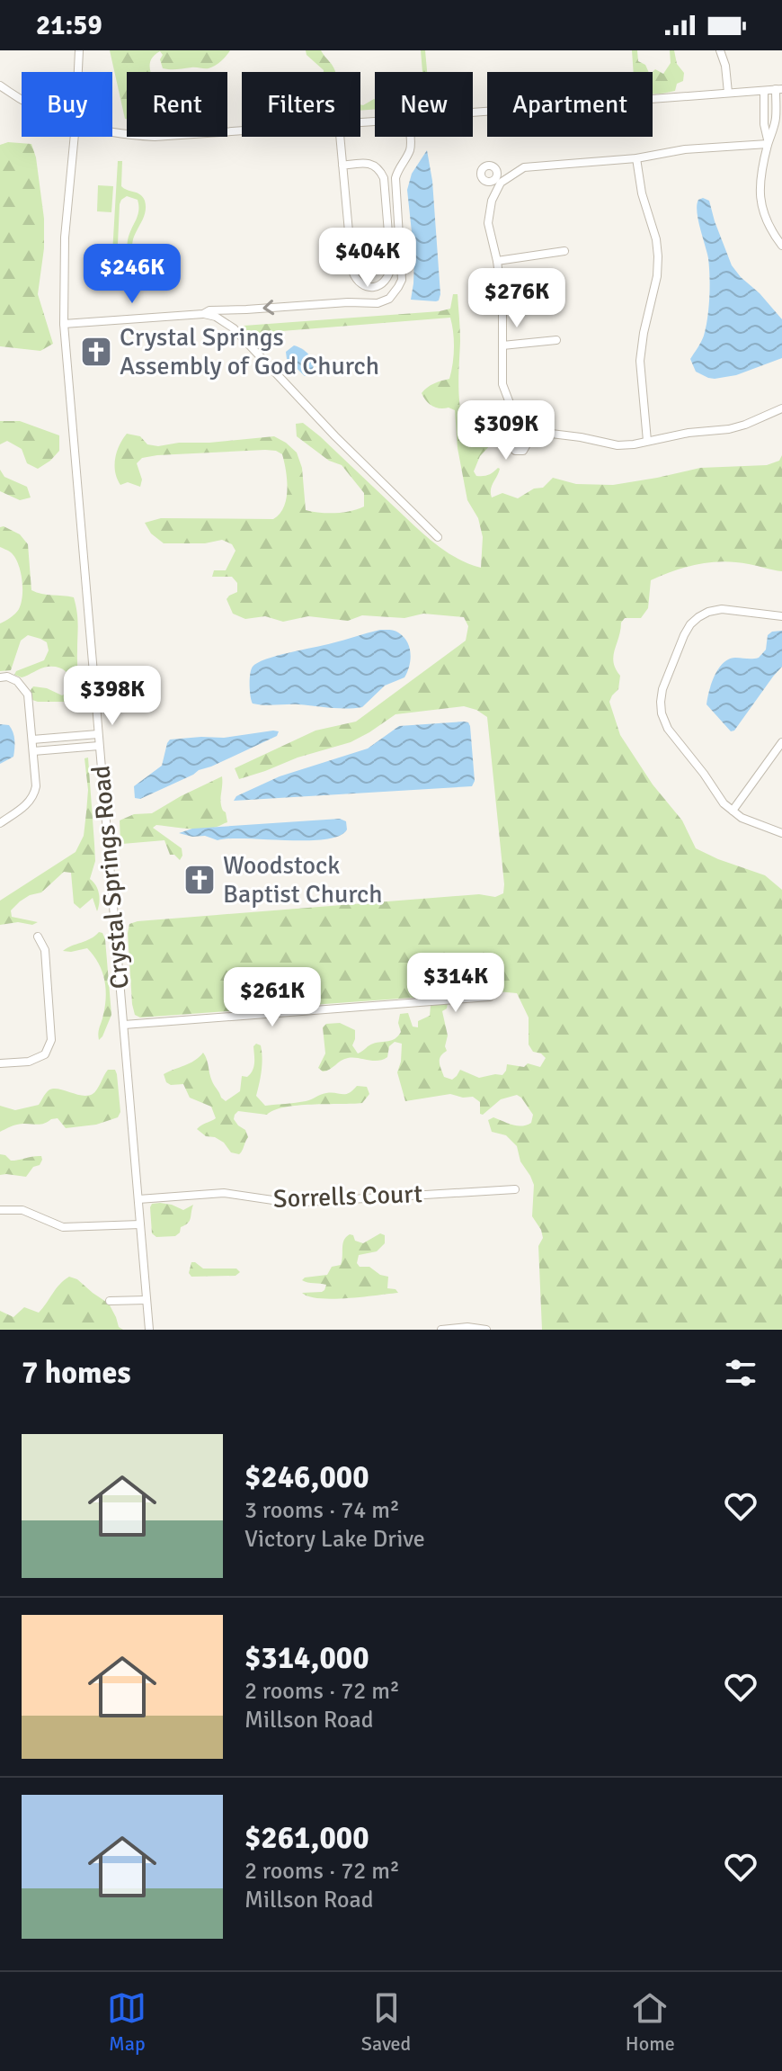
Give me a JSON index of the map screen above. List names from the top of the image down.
{
  "streets": {
    "street": ["Crystal Springs Road", "Sorrells Court"]
  },
  "crossings": [
    ["Crystal Springs Road", "Sorrells Court"]
  ],
  "places": {
    "church": ["Crystal Springs Assembly of God Church", "Woodstock Baptist Church"]
  },
  "page": {
    "status": "21:59",
    "chip": [
      "Buy",
      "Rent",
      "Filters",
      "New",
      "Apartment"
    ],
    "price": [
      "$404K",
      "$246K",
      "$276K",
      "$309K",
      "$398K",
      "$314K",
      "$261K"
    ],
    "heading": "7 homes",
    "list": [
      {
        "name": "$246,000",
        "note": "3 rooms · 74 m² · Victory Lake Drive"
      },
      {
        "name": "$314,000",
        "note": "2 rooms · 72 m² · Millson Road"
      },
      {
        "name": "$261,000",
        "note": "2 rooms · 72 m² · Millson Road"
      }
    ],
    "tabs": ["Map", "Saved", "Home"]
  }
}
